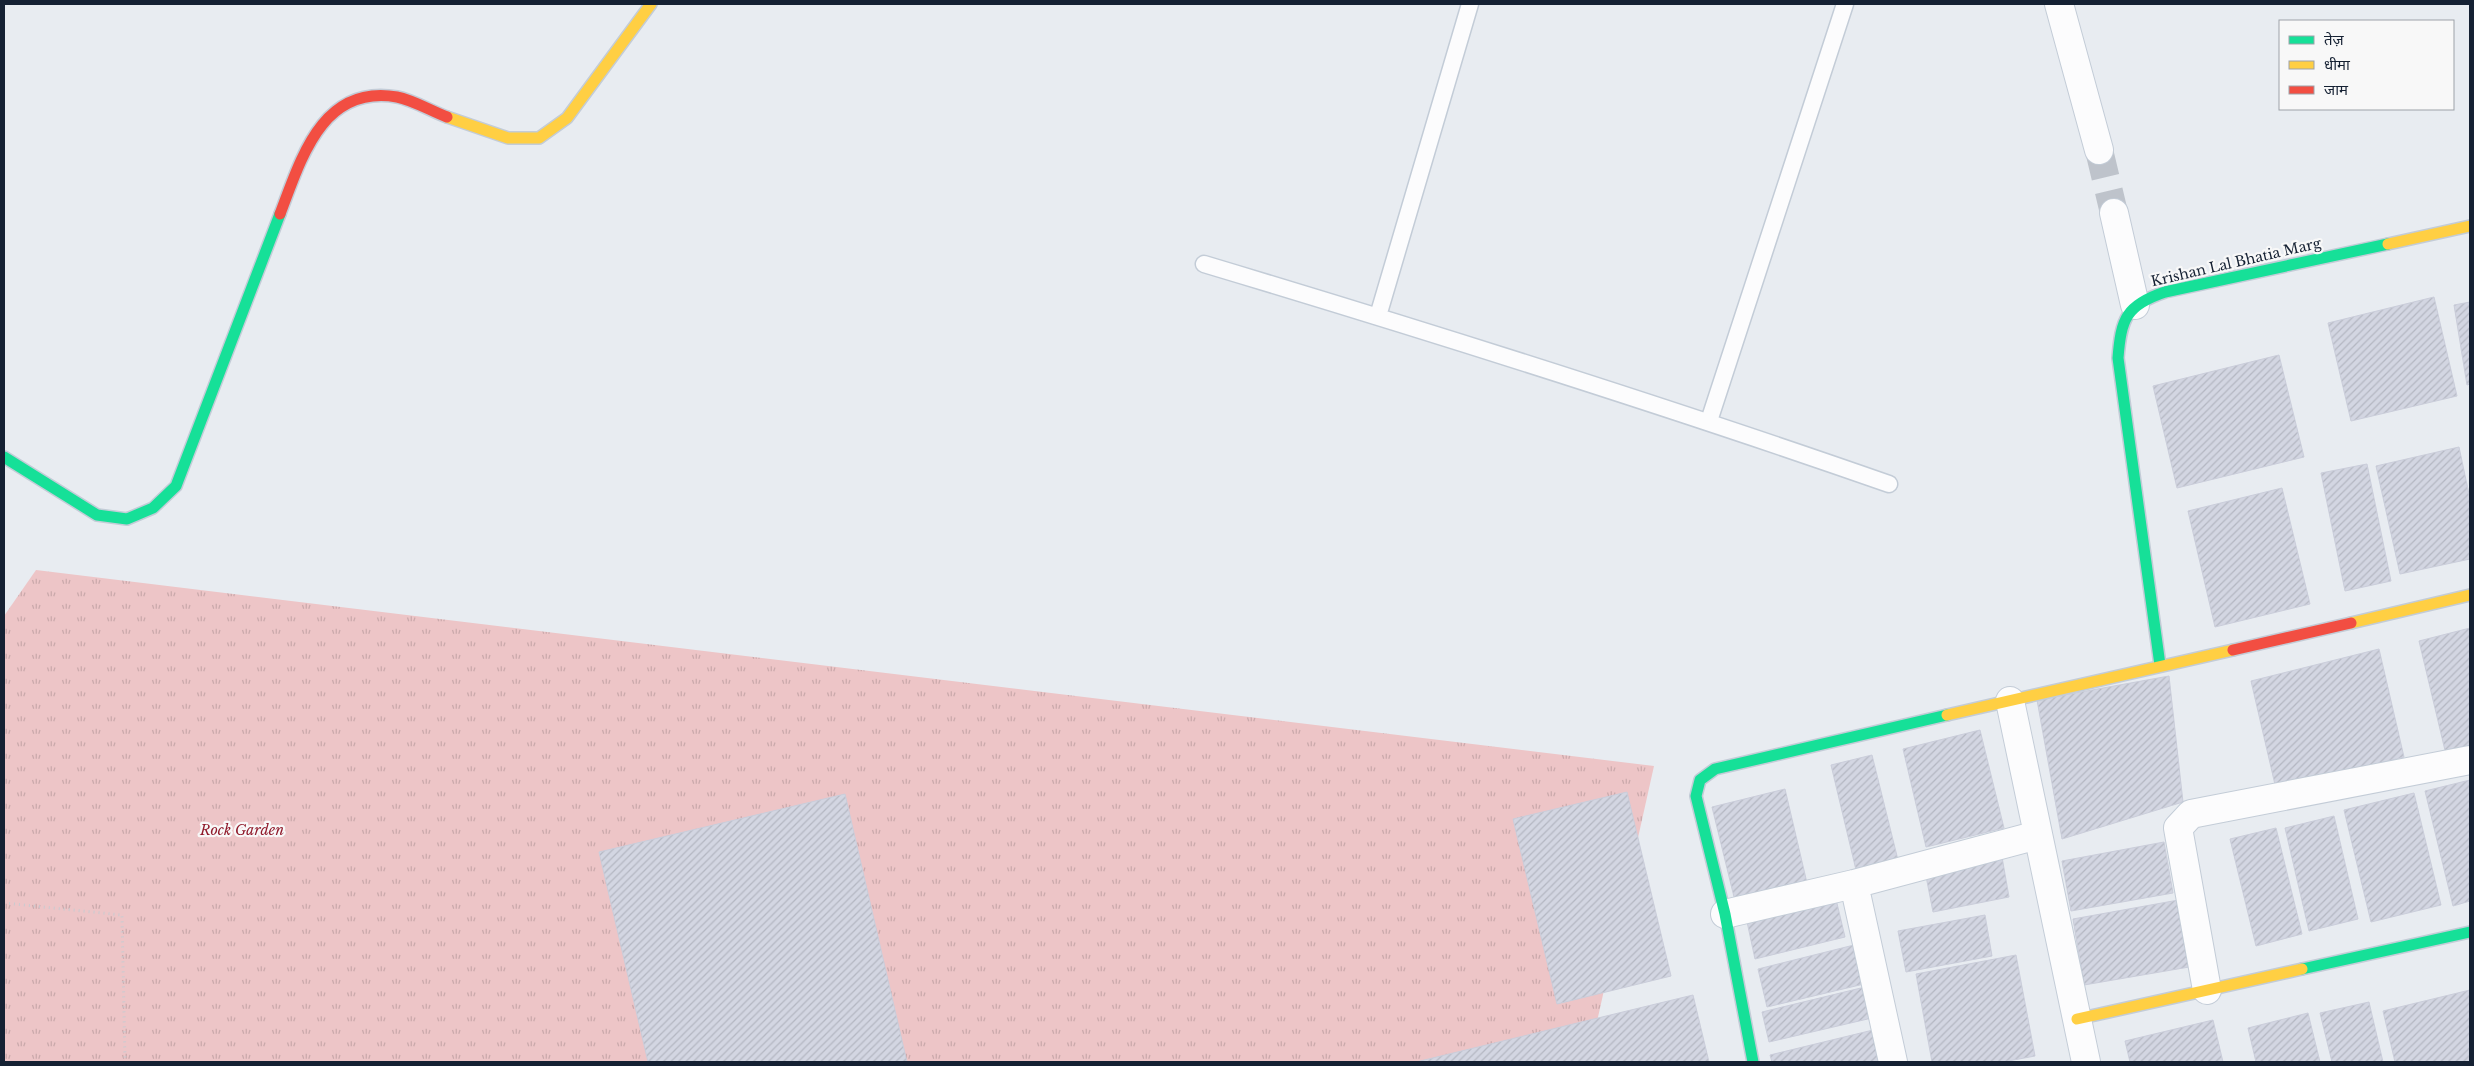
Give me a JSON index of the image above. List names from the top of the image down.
{
  "streets": {
    "street": ["Krishan Lal Bhatia Marg"]
  },
  "parks": ["Rock Garden"],
  "legend": ["तेज़", "धीमा", "जाम"]
}
